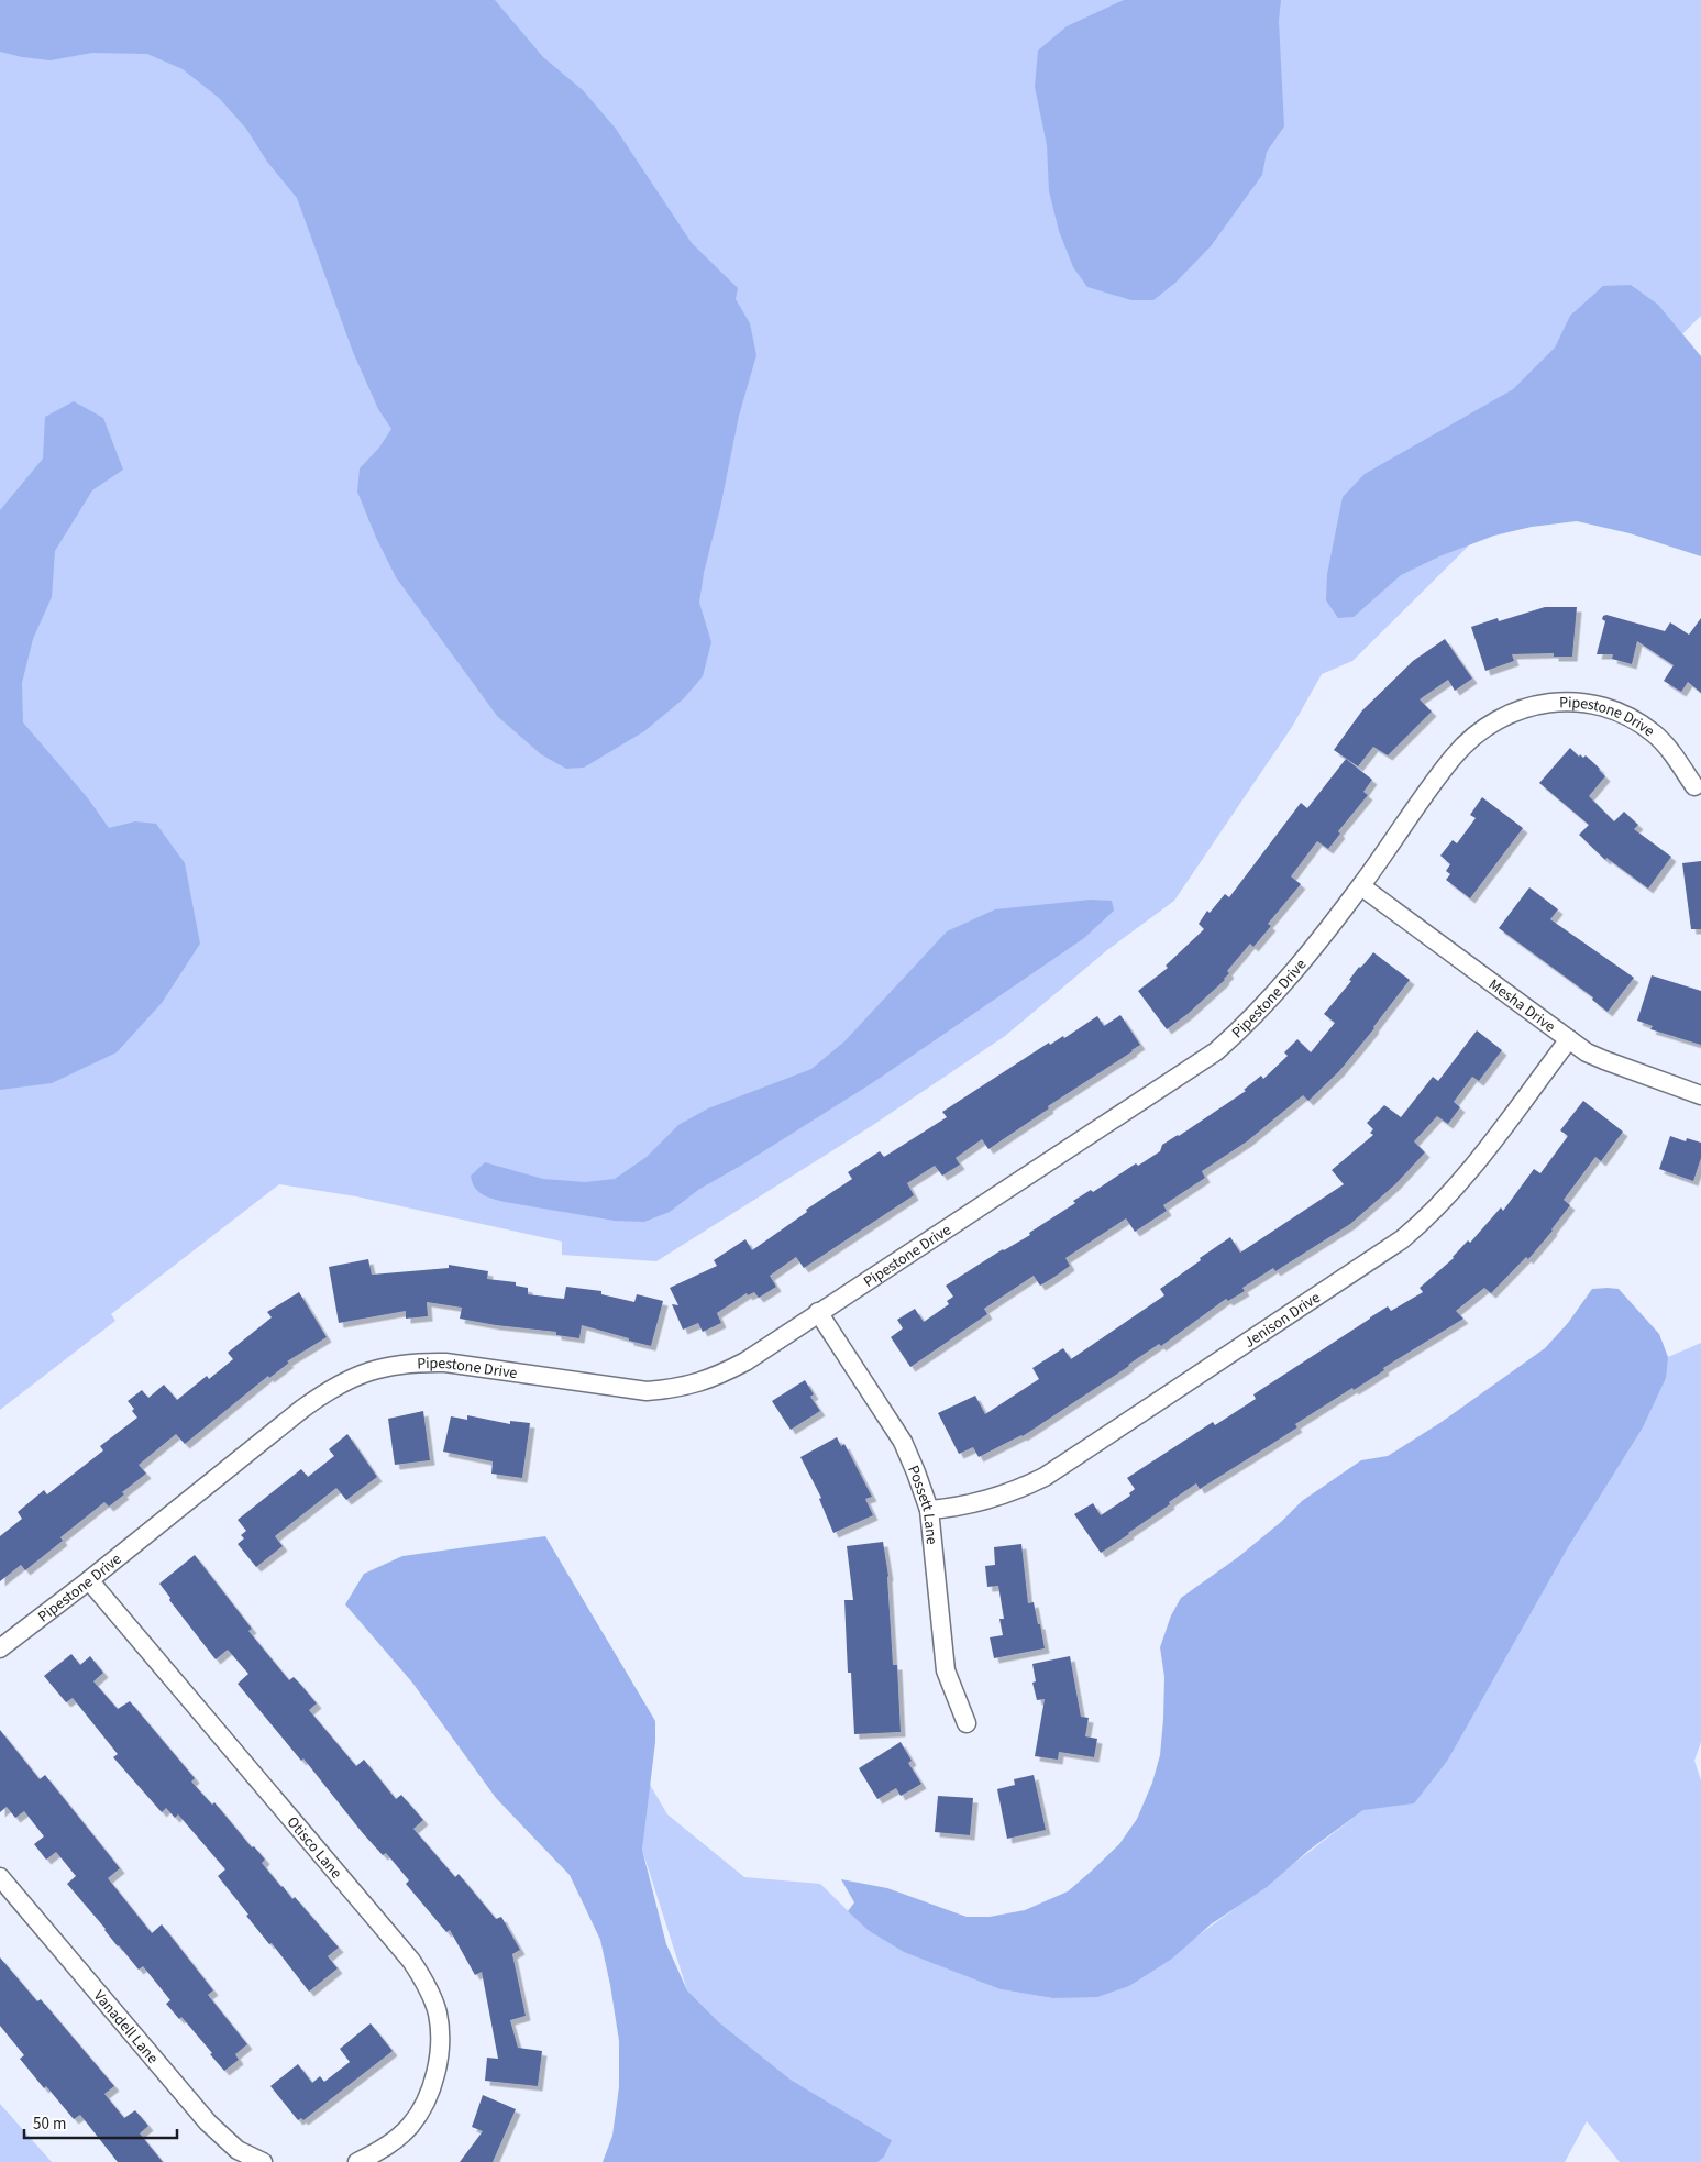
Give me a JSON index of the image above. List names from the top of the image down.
{
  "streets": {
    "street": [
      "Pipestone Drive",
      "Mesha Drive",
      "Jenison Drive",
      "Possett Lane",
      "Otisco Lane",
      "Vanadell Lane"
    ]
  },
  "crossings": [
    ["Pipestone Drive", "Mesha Drive"],
    ["Pipestone Drive", "Possett Lane"],
    ["Pipestone Drive", "Otisco Lane"],
    ["Mesha Drive", "Jenison Drive"],
    ["Jenison Drive", "Possett Lane"]
  ],
  "scale_bar": "50 m"
}
